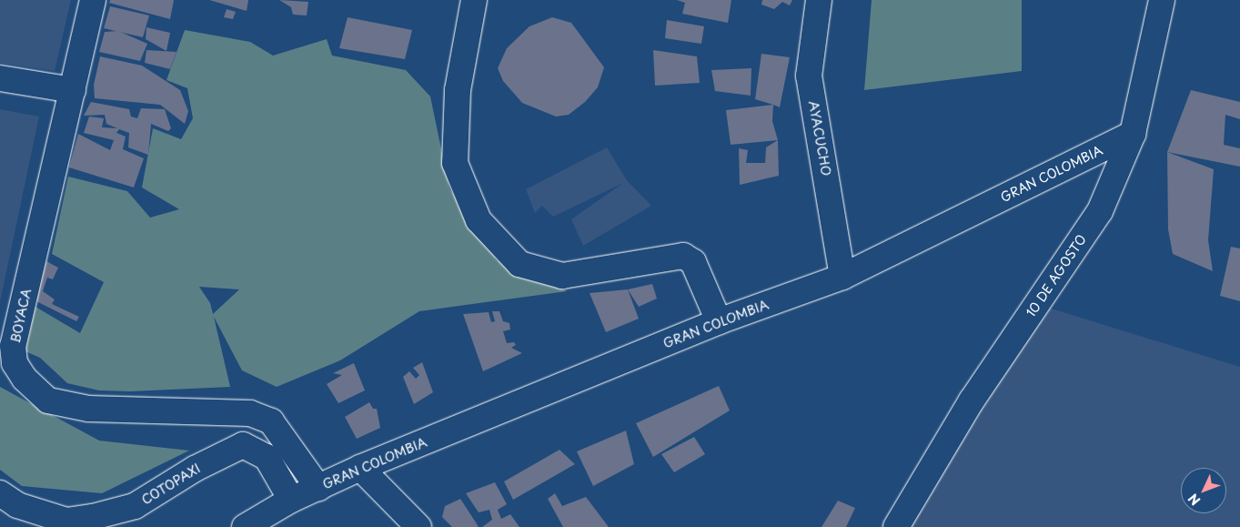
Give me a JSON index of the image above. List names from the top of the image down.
{
  "streets": {
    "street": [
      "AYACUCHO",
      "GRAN COLOMBIA",
      "10 DE AGOSTO",
      "BOYACA",
      "COTOPAXI"
    ]
  },
  "crossings": [
    ["AYACUCHO", "GRAN COLOMBIA"],
    ["GRAN COLOMBIA", "10 DE AGOSTO"],
    ["GRAN COLOMBIA", "BOYACA"],
    ["GRAN COLOMBIA", "COTOPAXI"]
  ],
  "north": "bottom left"
}
